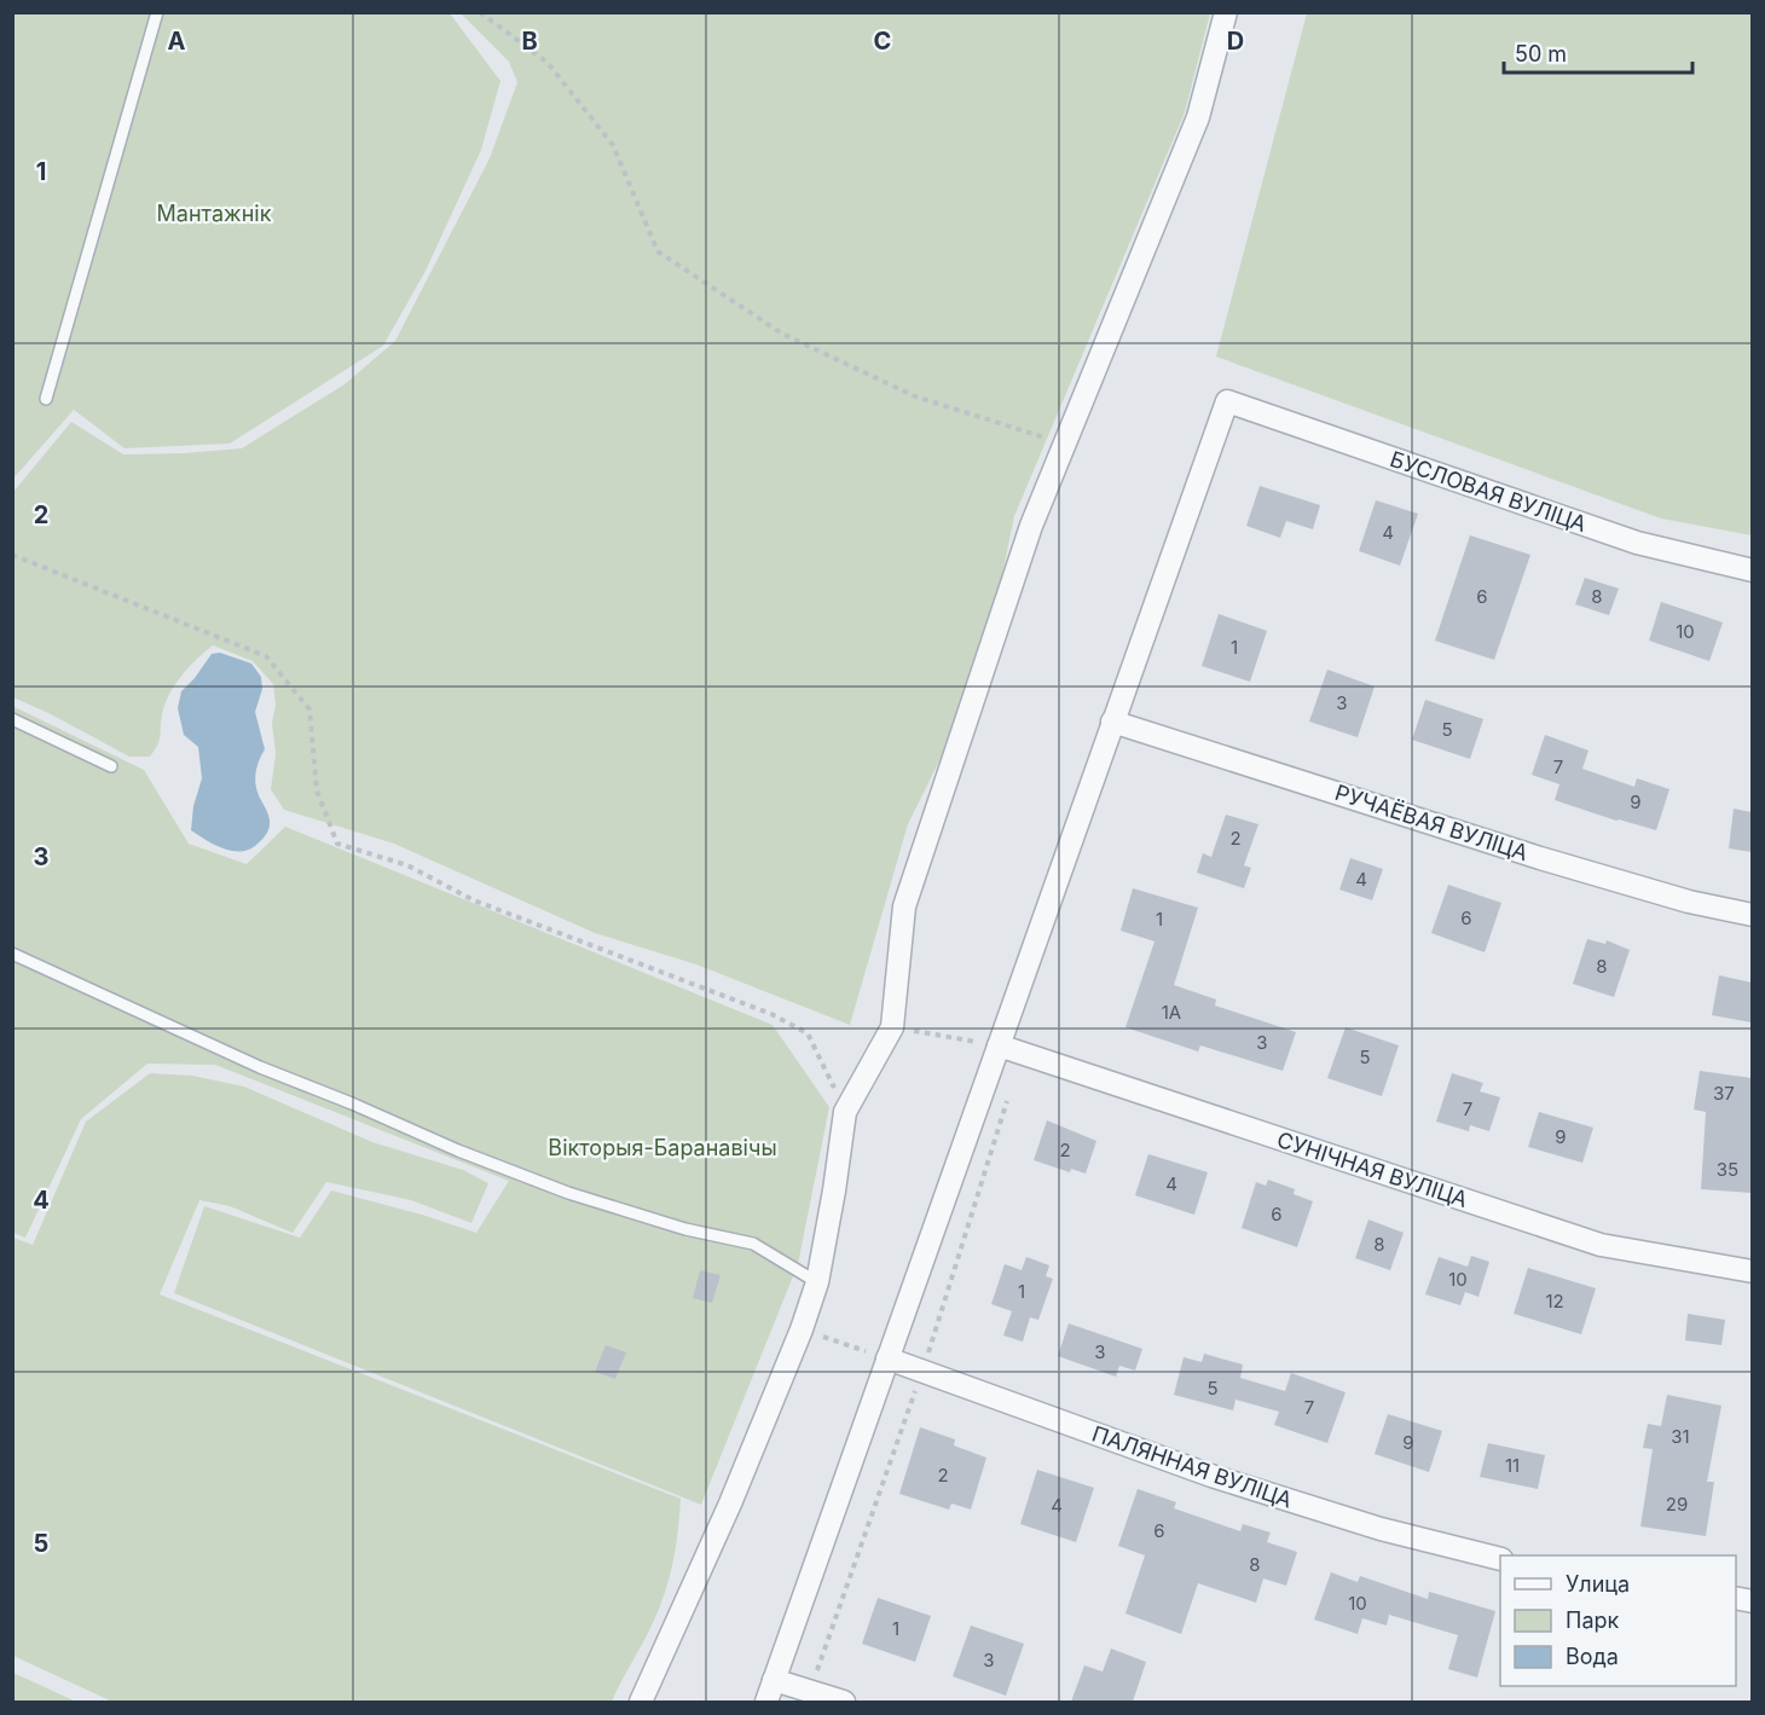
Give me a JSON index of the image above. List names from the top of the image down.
{
  "streets": {
    "street": [
      "БУСЛОВАЯ ВУЛІЦА",
      "РУЧАЁВАЯ ВУЛІЦА",
      "СУНІЧНАЯ ВУЛІЦА",
      "ПАЛЯННАЯ ВУЛІЦА"
    ]
  },
  "crossings": [
    ["БУСЛОВАЯ ВУЛІЦА", "РУЧАЁВАЯ ВУЛІЦА"]
  ],
  "parks": ["Мантажнік", "Вікторыя-Баранавічы"],
  "house_numbers": [
    "4",
    "6",
    "8",
    "10",
    "1",
    "3",
    "5",
    "7",
    "9",
    "2",
    "4",
    "6",
    "1",
    "8",
    "1А",
    "3",
    "5",
    "37",
    "7",
    "9",
    "2",
    "35",
    "4",
    "6",
    "8",
    "10",
    "1",
    "12",
    "3",
    "5",
    "7",
    "31",
    "9",
    "11",
    "2",
    "29",
    "4",
    "6",
    "8",
    "10",
    "1",
    "3"
  ],
  "legend": ["Улица", "Парк", "Вода"],
  "scale_bar": "50 m",
  "grid": {
    "columns": [
      "A",
      "B",
      "C",
      "D"
    ],
    "rows": [
      "1",
      "2",
      "3",
      "4",
      "5"
    ]
  }
}
